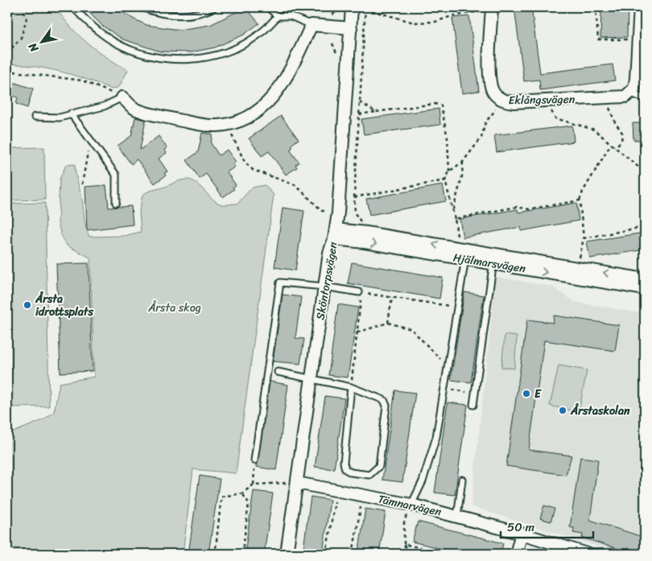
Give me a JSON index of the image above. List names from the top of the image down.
{
  "streets": {
    "street": [
      "Eklångsvägen",
      "Hjälmarsvägen",
      "Sköntorpsvägen",
      "Tämnarvägen"
    ]
  },
  "crossings": [
    ["Hjälmarsvägen", "Sköntorpsvägen"],
    ["Sköntorpsvägen", "Tämnarvägen"]
  ],
  "parks": ["Årsta skog"],
  "places": ["Årsta idrottsplats", "E", "Årstaskolan"],
  "scale_bar": "50 m",
  "north": "bottom left"
}
